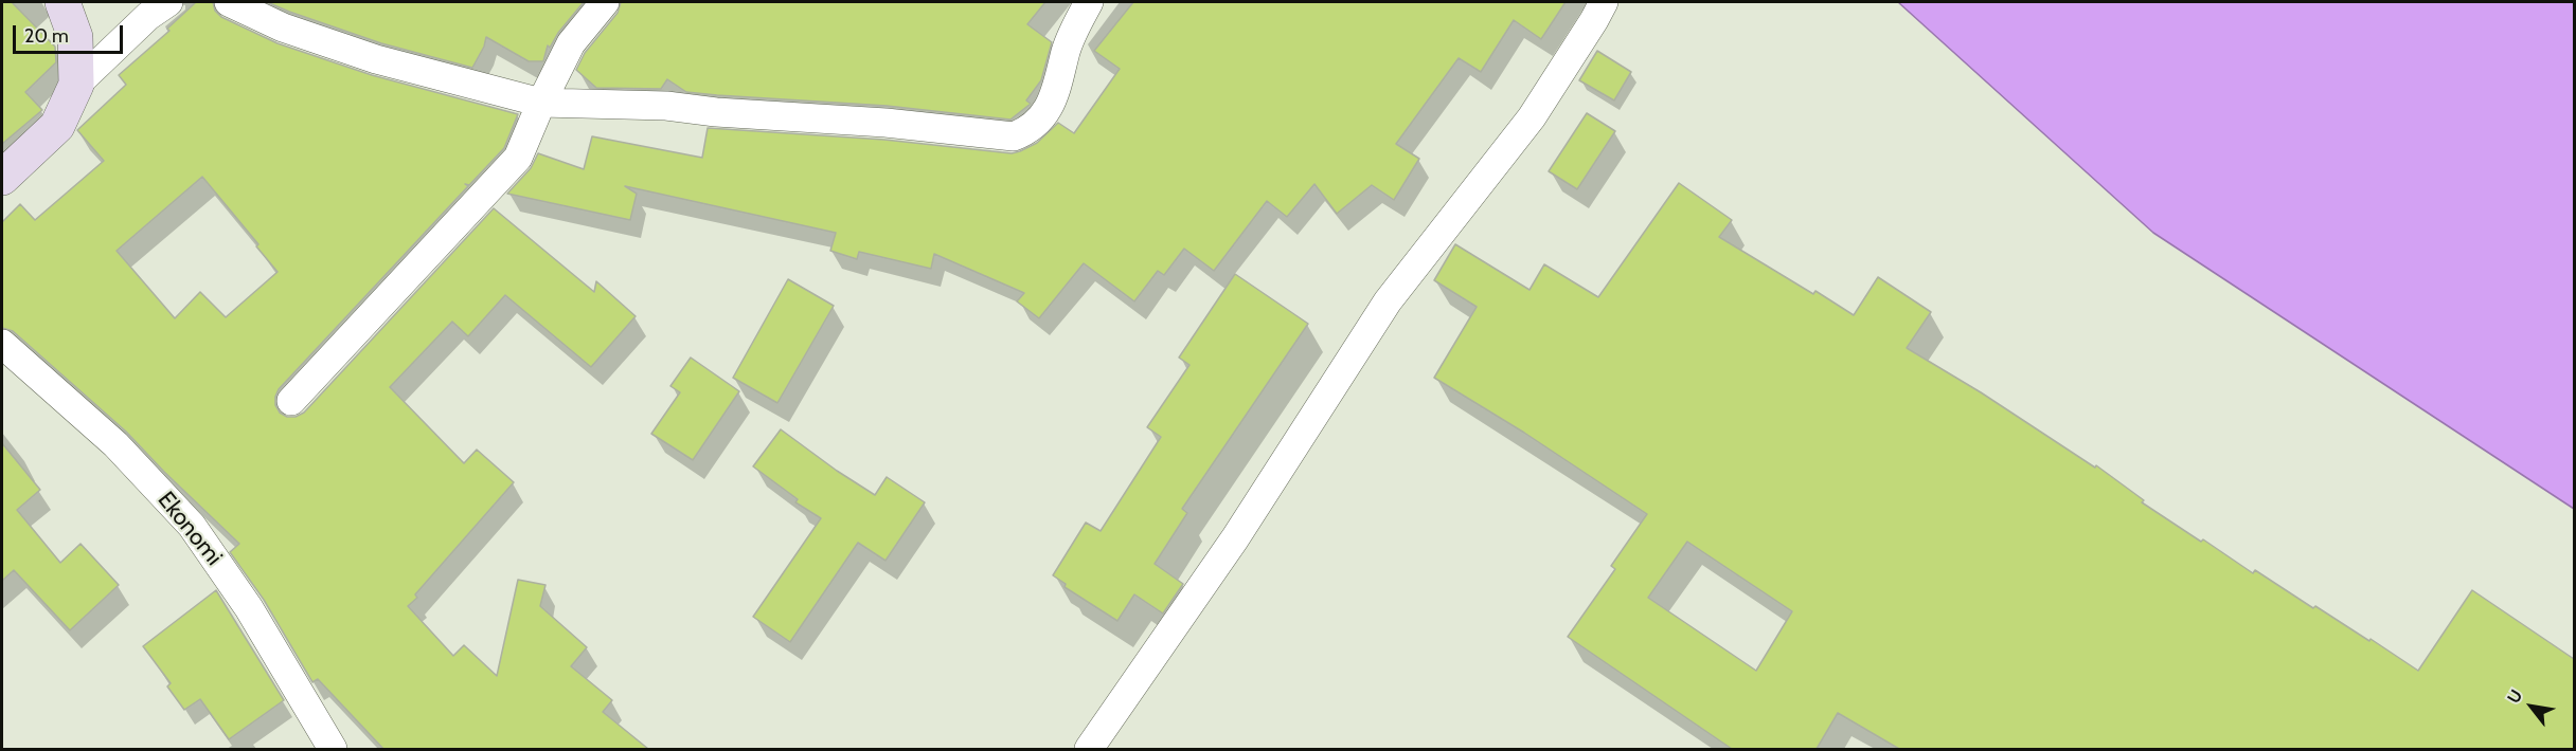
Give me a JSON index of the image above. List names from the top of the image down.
{
  "streets": {
    "street": ["Ekonomi"]
  },
  "scale_bar": "20 m",
  "north": "top left"
}
